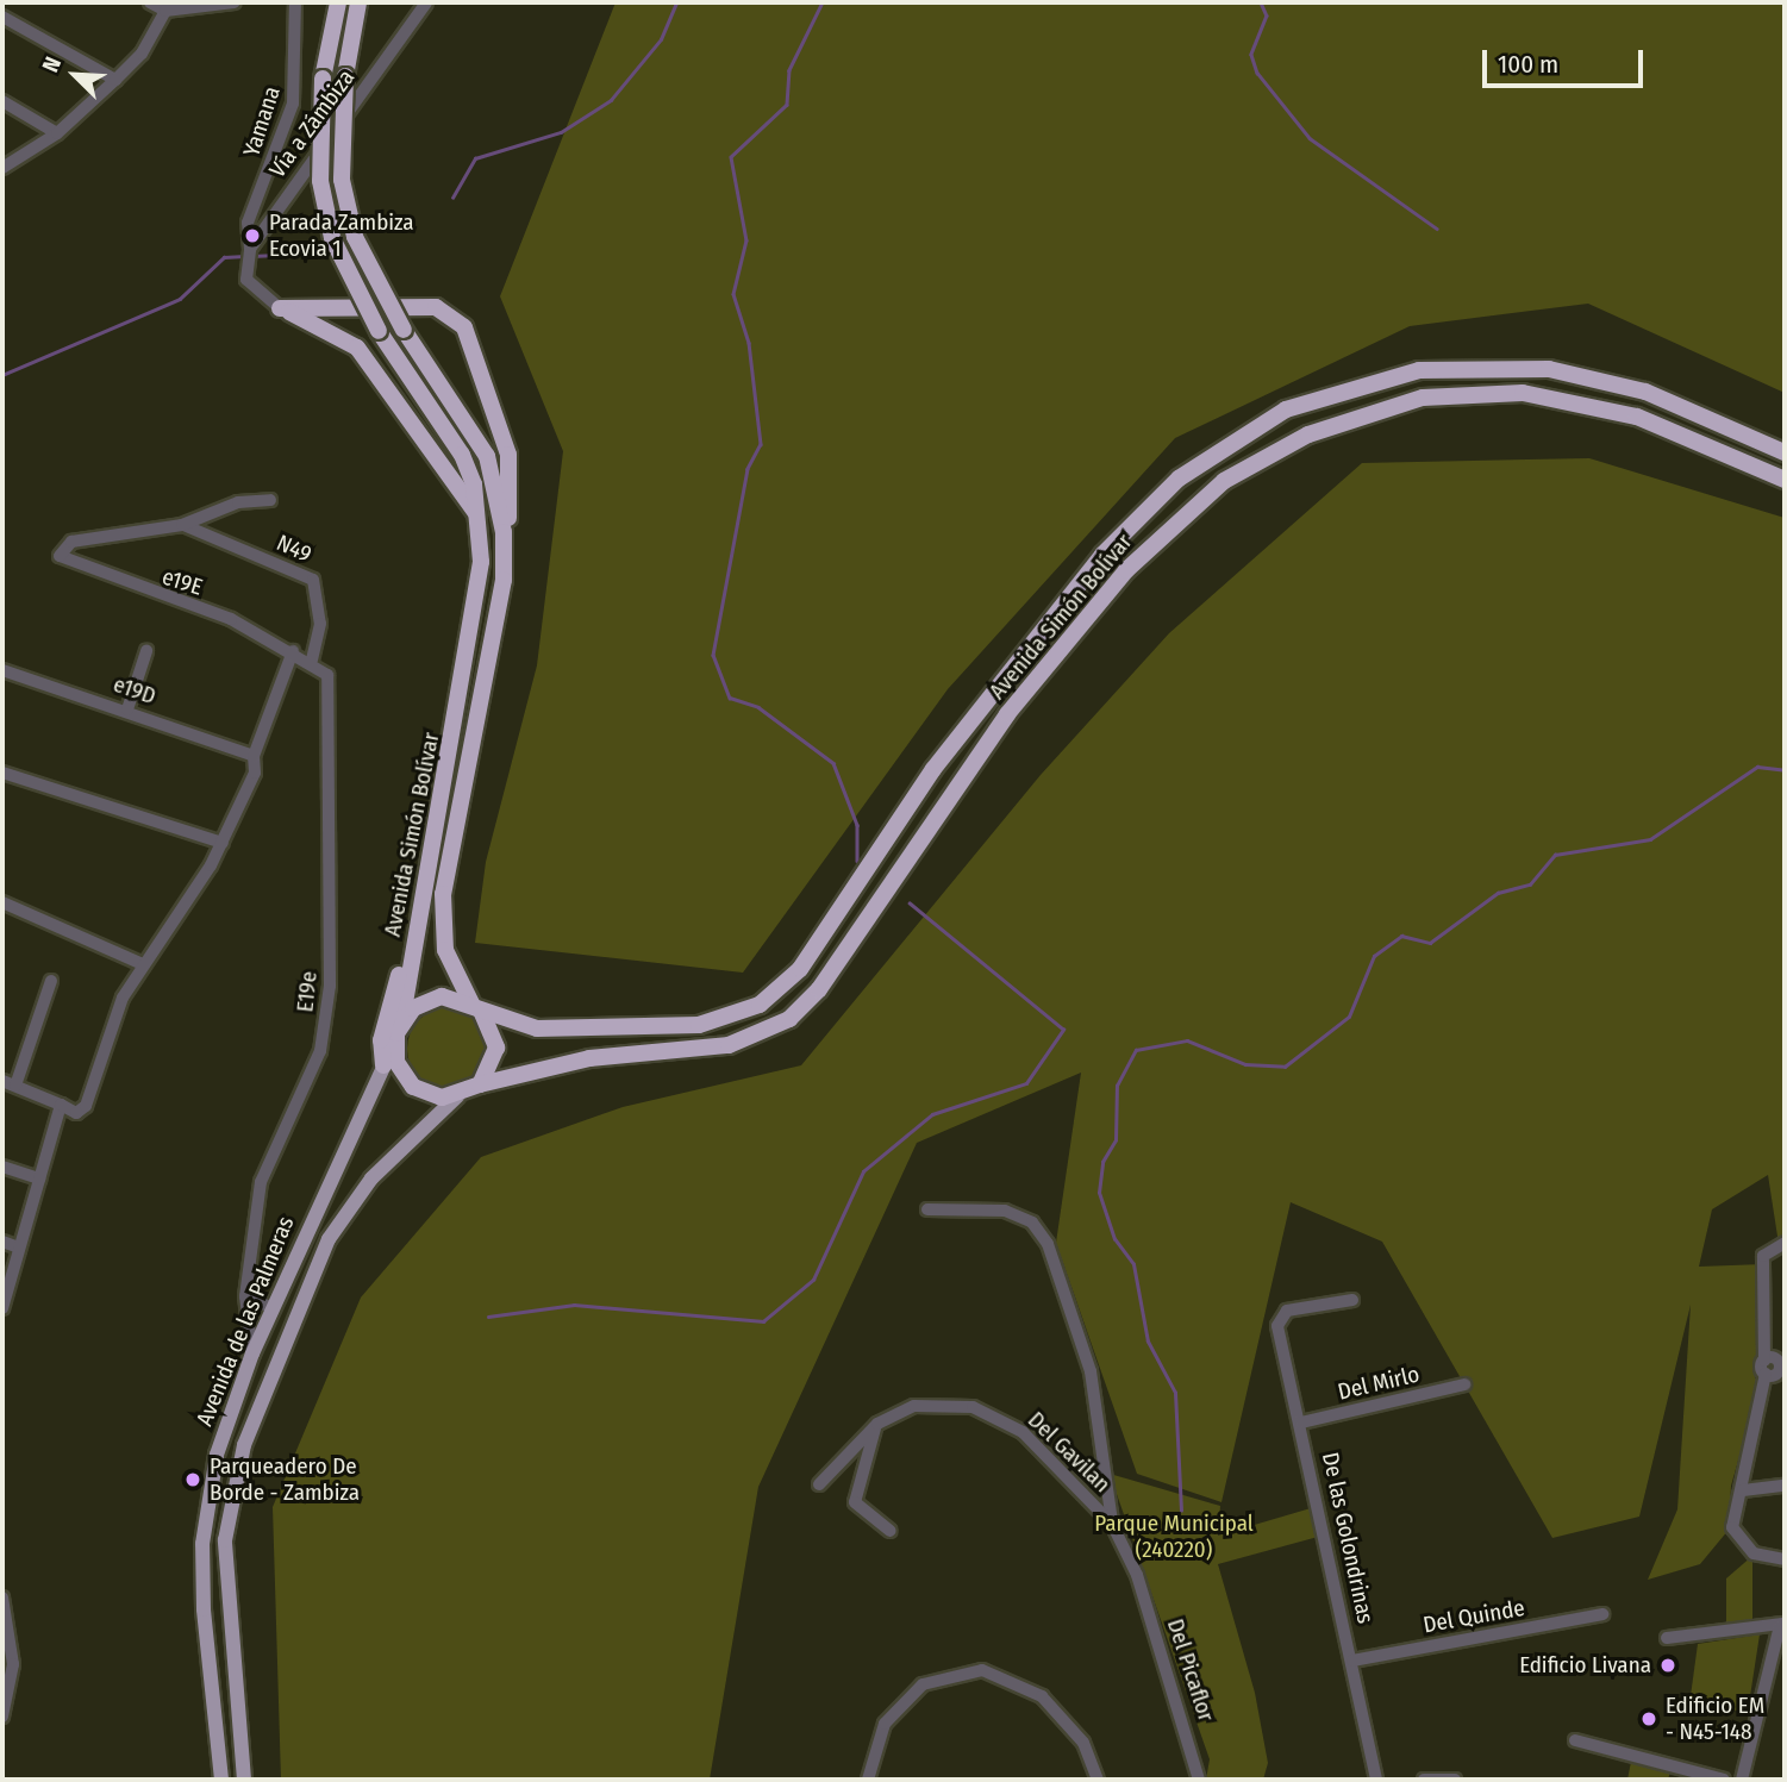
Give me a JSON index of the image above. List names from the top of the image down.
{
  "streets": {
    "highway": ["Avenida Simón Bolívar"],
    "main road": ["Avenida de las Palmeras"],
    "street": [
      "Yamana",
      "Vía a Zámbiza",
      "N49",
      "e19E",
      "e19D",
      "E19e",
      "Del Mirlo",
      "Del Gavilan",
      "De las Golondrinas",
      "Del Quinde",
      "Del Picaflor"
    ]
  },
  "crossings": [
    ["Yamana", "Vía a Zámbiza"],
    ["N49", "e19E"],
    ["e19E", "E19e"],
    ["Avenida Simón Bolívar", "Avenida de las Palmeras"],
    ["E19e", "Avenida de las Palmeras"],
    ["Del Mirlo", "De las Golondrinas"],
    ["Del Gavilan", "Del Picaflor"],
    ["De las Golondrinas", "Del Quinde"]
  ],
  "parks": ["Parque Municipal (240220)"],
  "places": [
    "Parada Zambiza Ecovia 1",
    "Parqueadero De Borde - Zambiza",
    "Edificio Livana",
    "Edificio EM - N45-148"
  ],
  "scale_bar": "100 m",
  "north": "top left"
}
